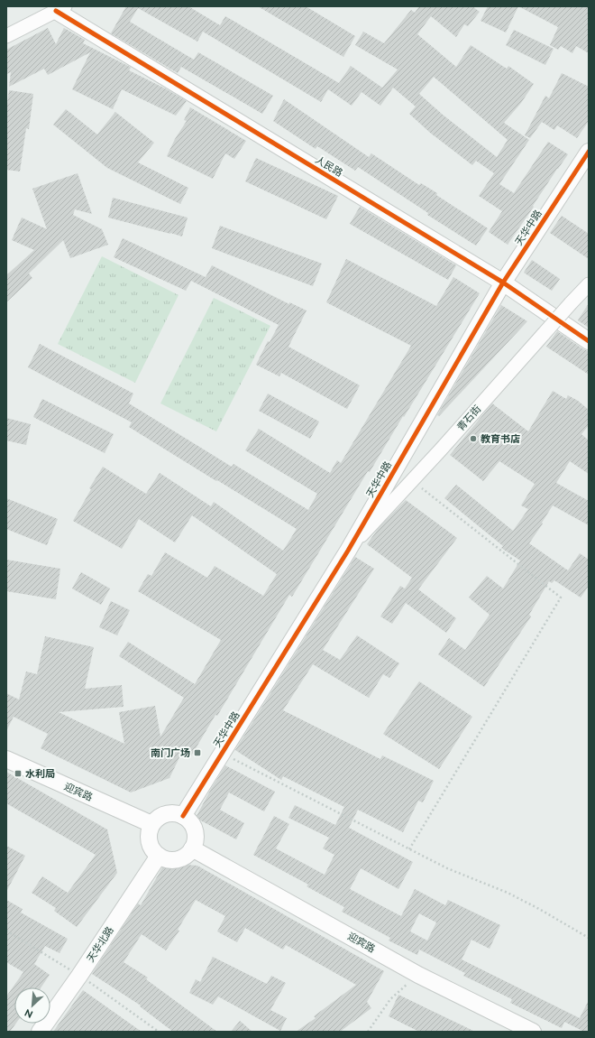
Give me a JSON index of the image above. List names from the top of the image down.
{
  "streets": {
    "street": [
      "人民路",
      "天华中路",
      "青石街",
      "迎宾路",
      "天华北路"
    ]
  },
  "crossings": [
    ["人民路", "天华中路"],
    ["天华中路", "青石街"],
    ["天华中路", "迎宾路"],
    ["天华中路", "天华北路"],
    ["迎宾路", "天华北路"]
  ],
  "places": {
    "other": ["教育书店"],
    "transit": ["南门广场", "水利局"]
  },
  "north": "bottom left"
}
